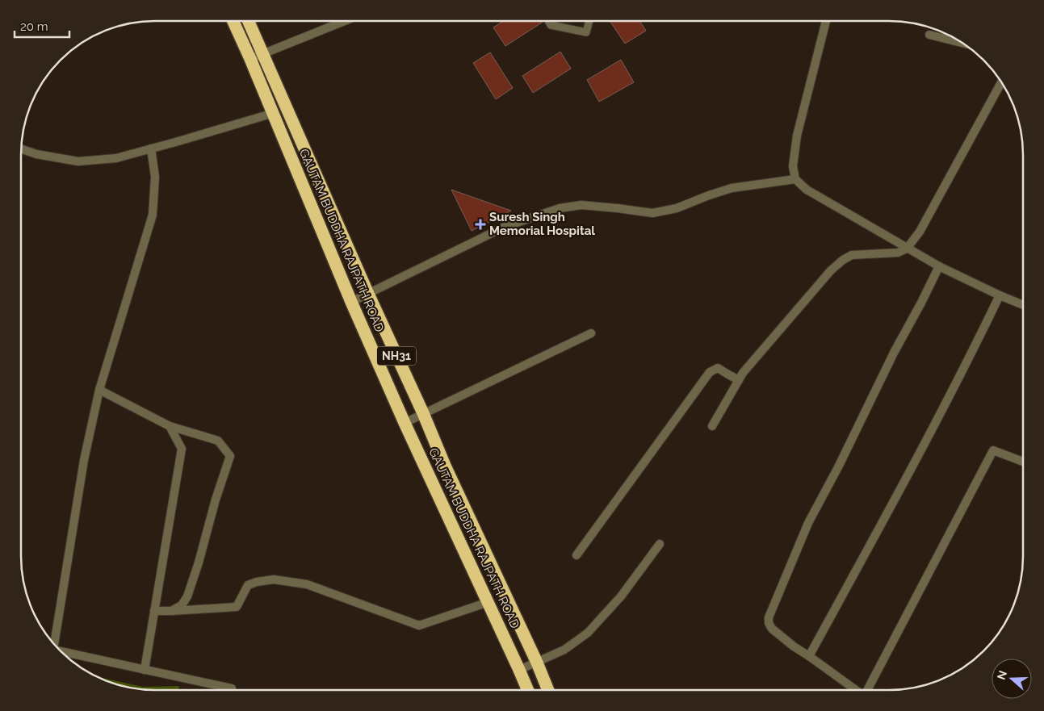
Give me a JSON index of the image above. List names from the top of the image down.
{
  "streets": {
    "highway": ["GAUTAM BUDDHA RAJPATH ROAD", "NH31"]
  },
  "places": {
    "health": ["Suresh Singh Memorial Hospital"]
  },
  "scale_bar": "20 m",
  "north": "left"
}
